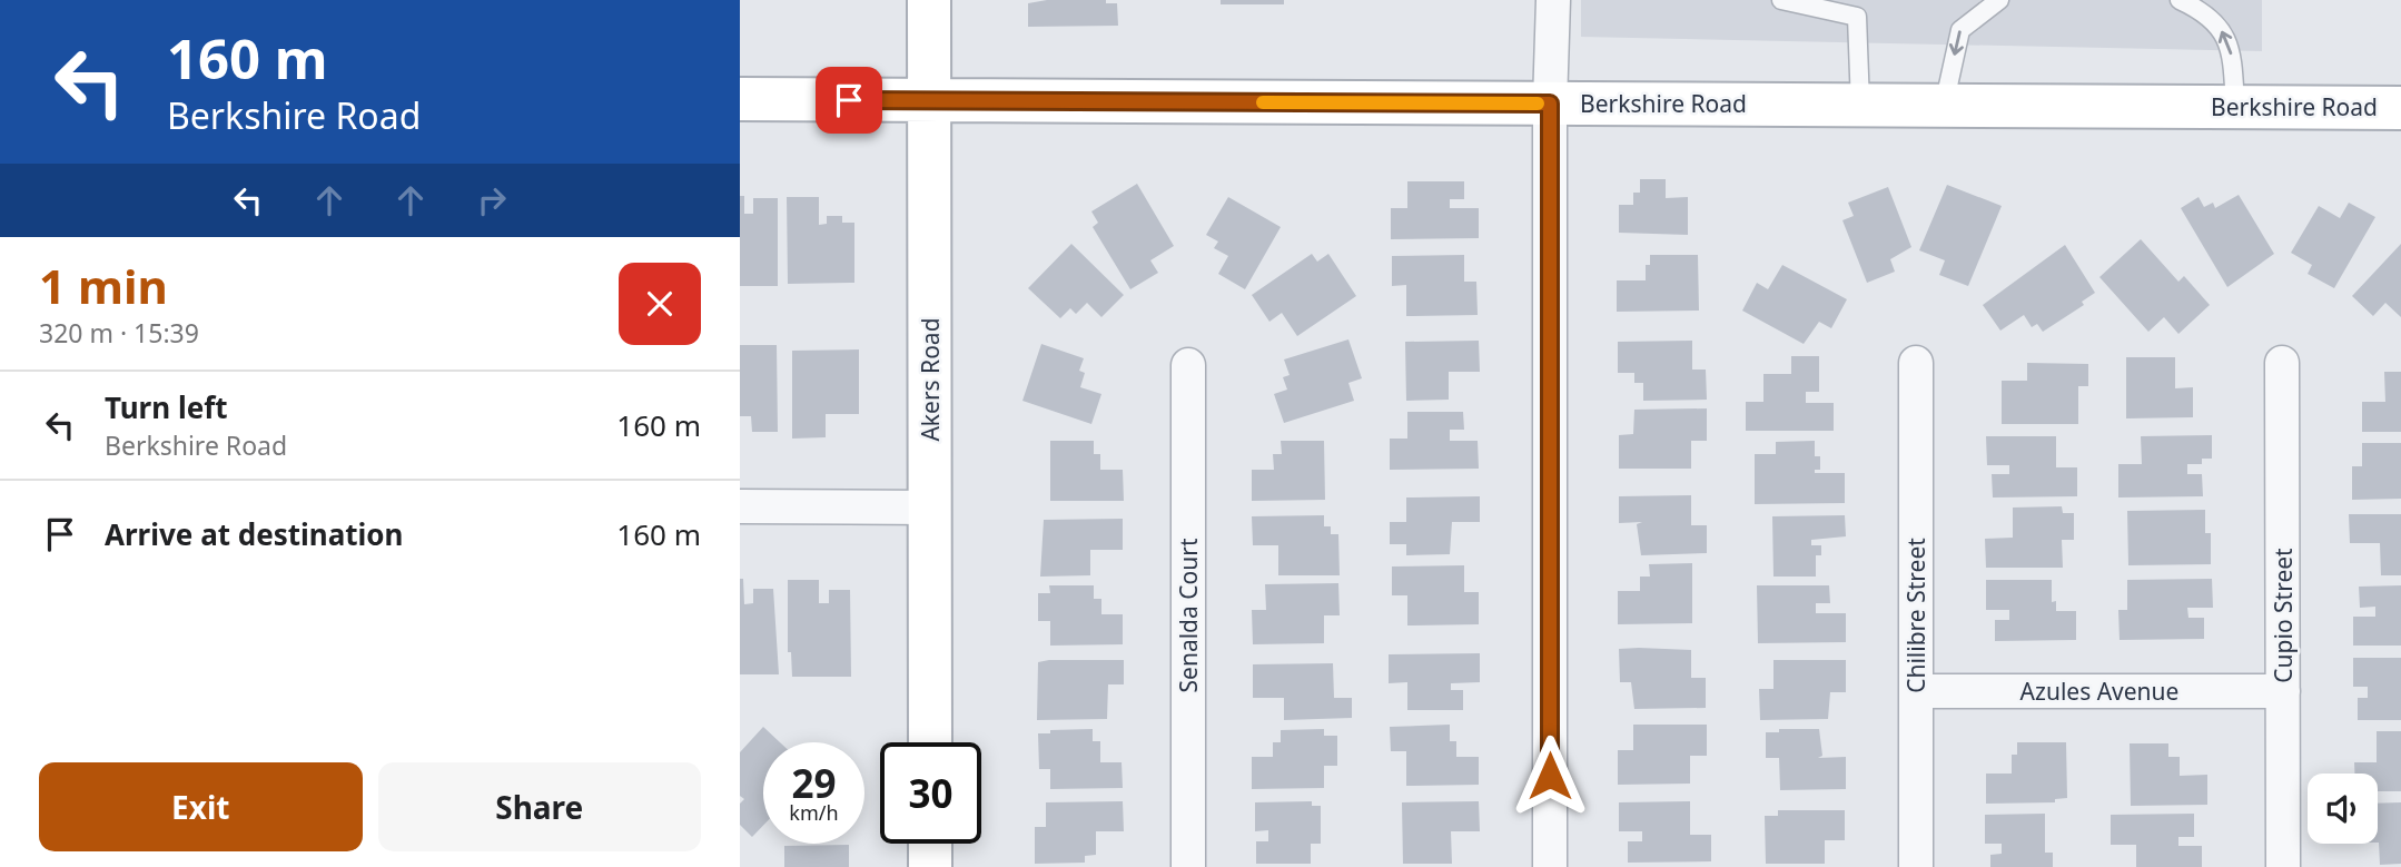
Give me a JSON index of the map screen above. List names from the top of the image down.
{
  "streets": {
    "street": [
      "Berkshire Road",
      "Akers Road",
      "Senalda Court",
      "Chilibre Street",
      "Cupio Street",
      "Azules Avenue"
    ]
  },
  "crossings": [
    ["Berkshire Road", "Akers Road"],
    ["Chilibre Street", "Azules Avenue"],
    ["Cupio Street", "Azules Avenue"]
  ],
  "page": {
    "turn": ["160 m", "Berkshire Road"],
    "heading": ["1 min", "320 m · 15:39"],
    "list": [
      {
        "name": "Turn left",
        "note": "Berkshire Road",
        "value": "160 m"
      },
      {
        "name": "Arrive at destination",
        "value": "160 m"
      }
    ],
    "speed": "29 km/h",
    "limit": "30",
    "buttons": ["Exit", "Share"]
  }
}
